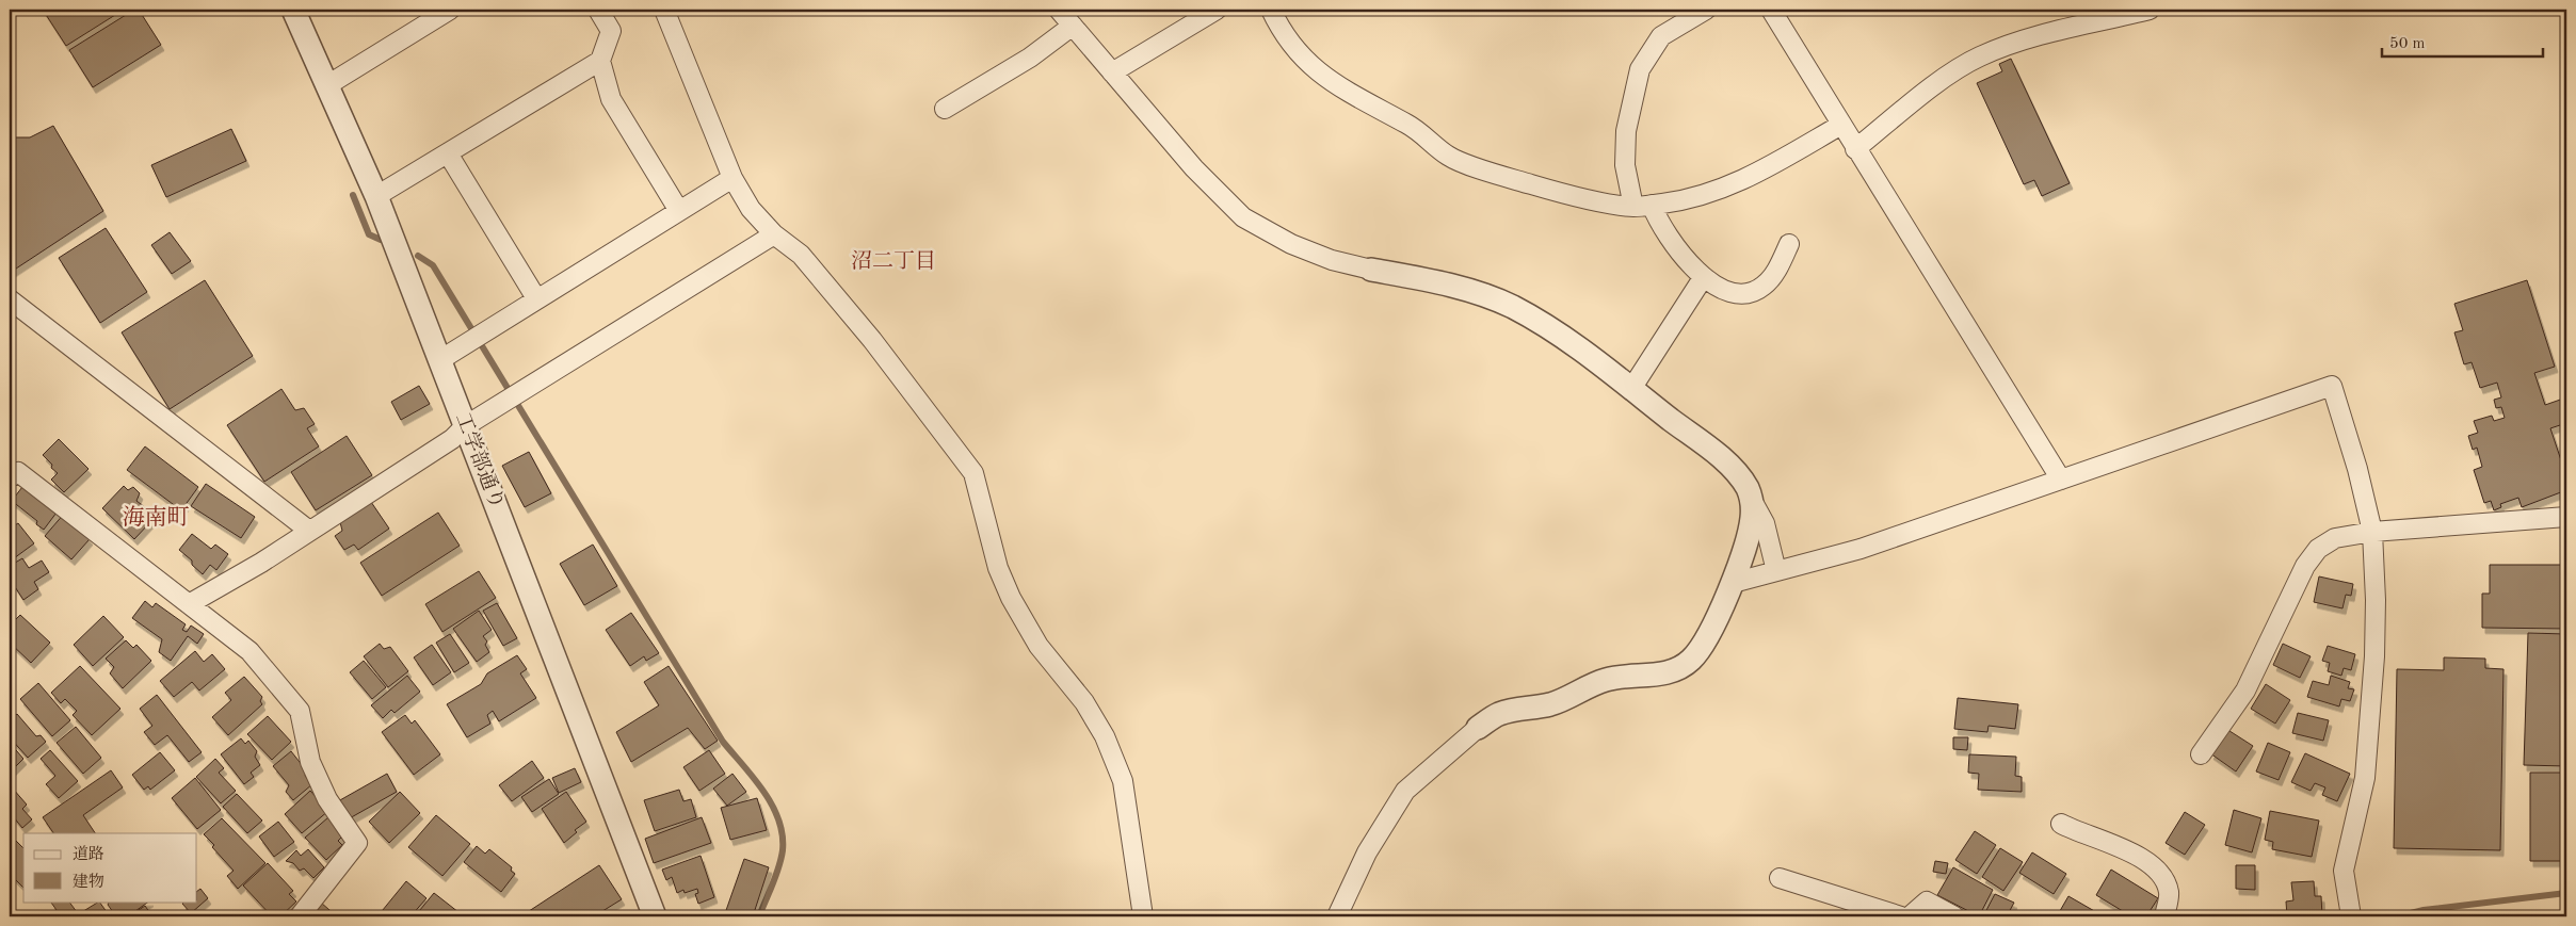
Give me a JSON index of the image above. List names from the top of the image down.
{
  "streets": {
    "street": ["工学部通り"]
  },
  "districts": ["沼二丁目", "海南町"],
  "legend": ["道路", "建物"],
  "scale_bar": "50 m"
}
